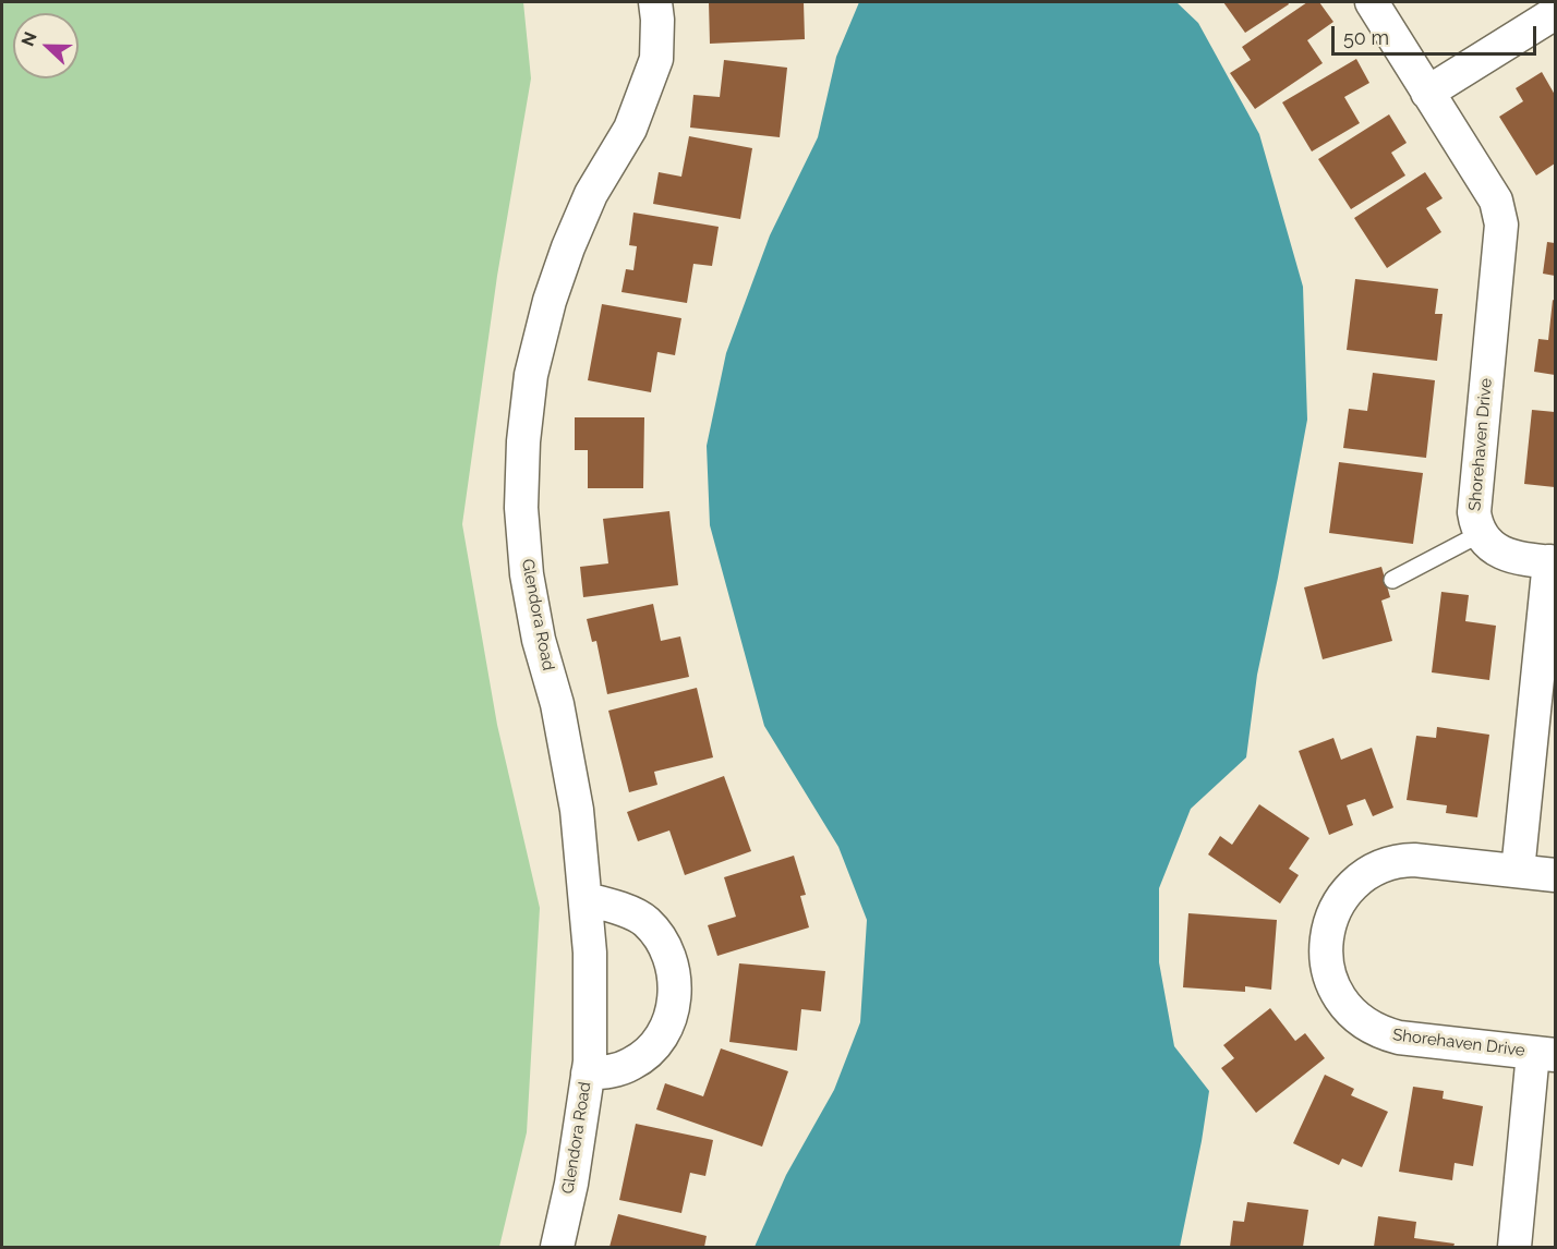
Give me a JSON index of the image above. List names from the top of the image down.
{
  "streets": {
    "street": ["Shorehaven Drive", "Glendora Road"]
  },
  "scale_bar": "50 m",
  "north": "left"
}
